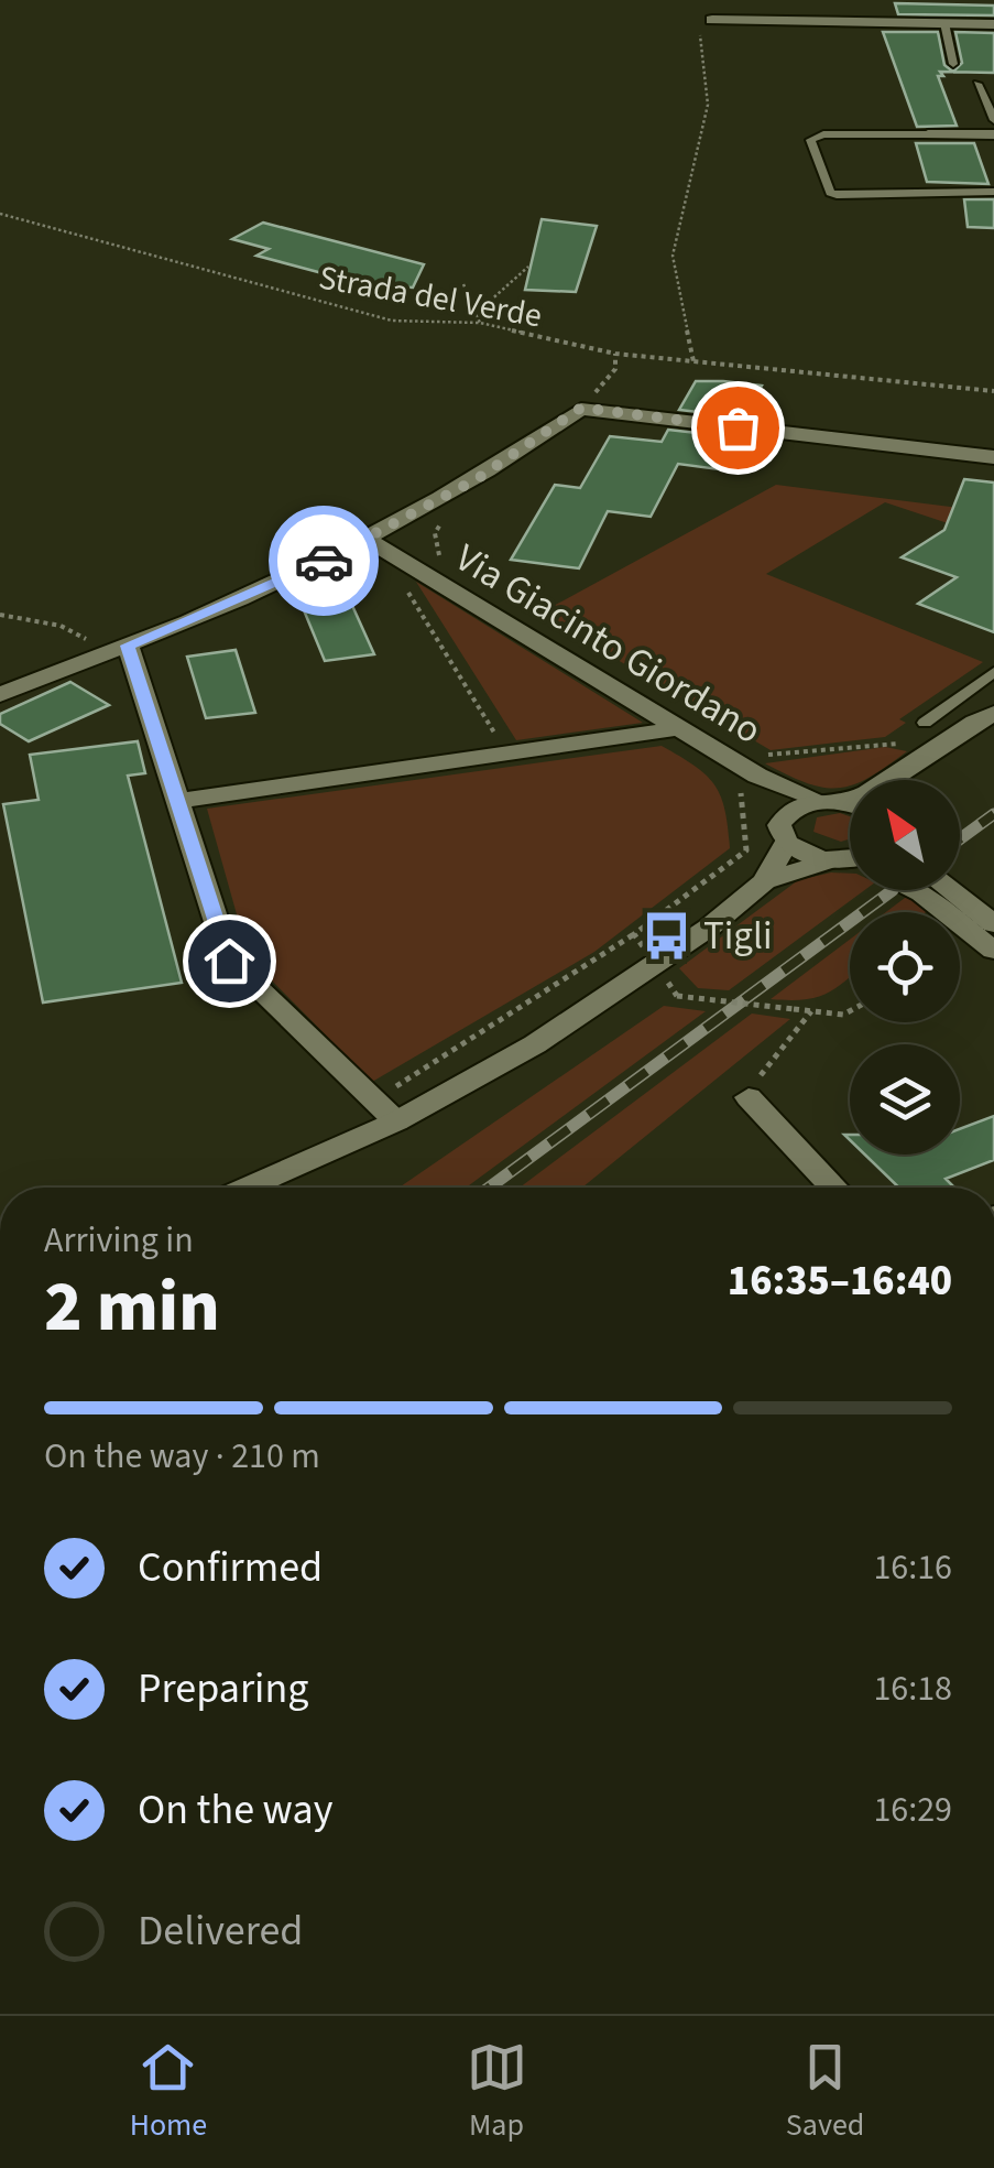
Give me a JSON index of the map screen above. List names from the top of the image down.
{
  "streets": {
    "street": ["Via Giacinto Giordano"],
    "path": ["Strada del Verde"]
  },
  "places": {
    "bus stop": ["Tigli"]
  },
  "north": "top left",
  "page": {
    "heading": ["2 min", "Arriving in", "16:35–16:40"],
    "bar": "On the way · 210 m",
    "list": [
      ["Confirmed", "16:16"],
      ["Preparing", "16:18"],
      ["On the way", "16:29"],
      "Delivered"
    ],
    "tabs": ["Home", "Map", "Saved"]
  }
}
